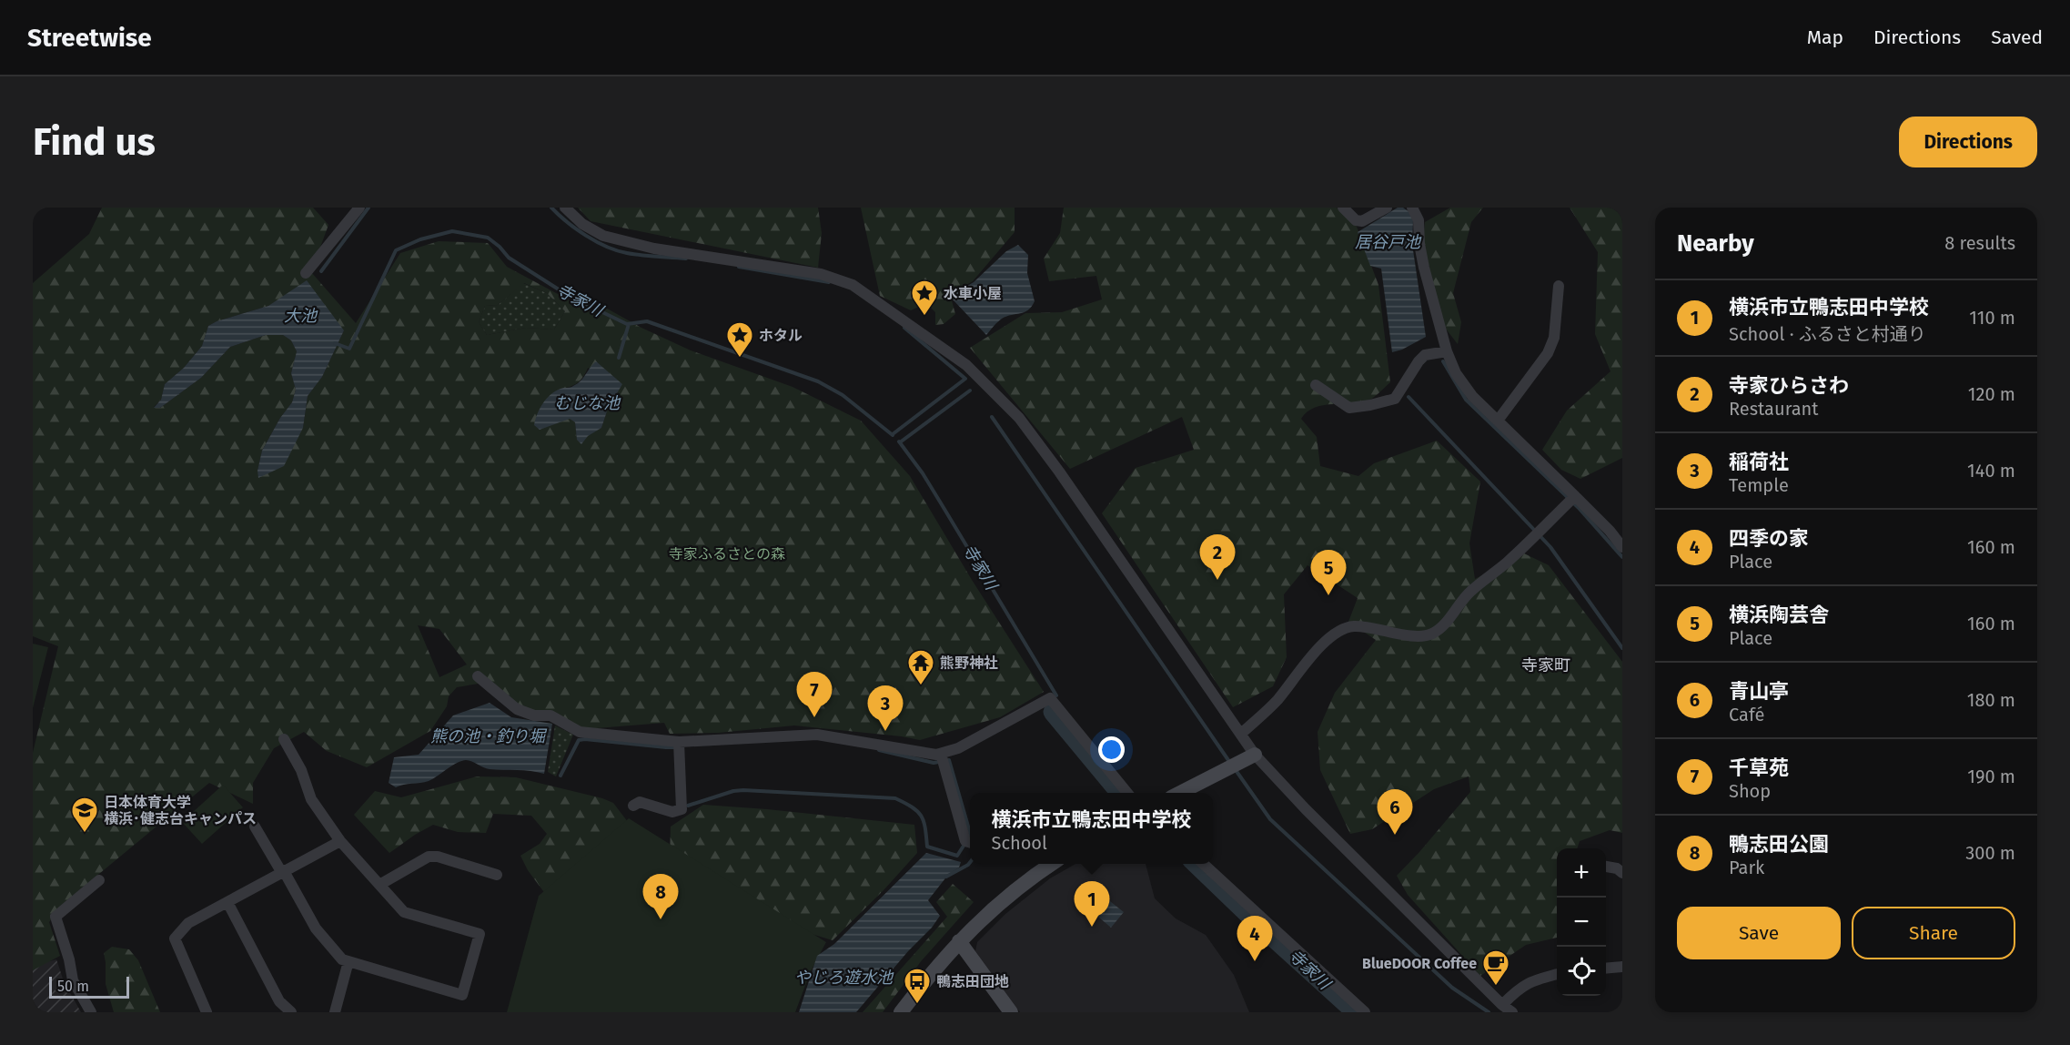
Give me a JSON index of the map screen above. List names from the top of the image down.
{
  "districts": ["寺家町"],
  "water": [
    "居谷戸池",
    "寺家川",
    "大池",
    "むじな池",
    "熊の池・釣り堀",
    "やじろ遊水池"
  ],
  "parks": ["寺家ふるさとの森"],
  "places": {
    "place": ["水車小屋", "ホタル"],
    "temple": ["熊野神社"],
    "school or university": ["日本体育大学 横浜･健志台キャンパス"],
    "cafe": ["BlueDOOR Coffee"],
    "bus stop": ["鴨志田団地"]
  },
  "scale_bar": "50 m",
  "page": {
    "header": "Streetwise",
    "nav": ["Map", "Directions", "Saved"],
    "buttons": [
      "Directions",
      ["Save", "Share"]
    ],
    "title": "Find us",
    "heading": ["Nearby", "8 results"],
    "list": [
      {
        "mark": "1",
        "name": "横浜市立鴨志田中学校",
        "note": "School · ふるさと村通り",
        "value": "110 m"
      },
      {
        "mark": "2",
        "name": "寺家ひらさわ",
        "note": "Restaurant",
        "value": "120 m"
      },
      {
        "mark": "3",
        "name": "稲荷社",
        "note": "Temple",
        "value": "140 m"
      },
      {
        "mark": "4",
        "name": "四季の家",
        "note": "Place",
        "value": "160 m"
      },
      {
        "mark": "5",
        "name": "横浜陶芸舎",
        "note": "Place",
        "value": "160 m"
      },
      {
        "mark": "6",
        "name": "青山亭",
        "note": "Café",
        "value": "180 m"
      },
      {
        "mark": "7",
        "name": "千草苑",
        "note": "Shop",
        "value": "190 m"
      },
      {
        "mark": "8",
        "name": "鴨志田公園",
        "note": "Park",
        "value": "300 m"
      }
    ],
    "pins": [
      "2",
      "5",
      "7",
      "3",
      "6",
      "8",
      "1",
      "4"
    ],
    "popup": ["横浜市立鴨志田中学校", "School"],
    "map_buttons": ["+", "−"],
    "scale": "50 m"
  }
}
